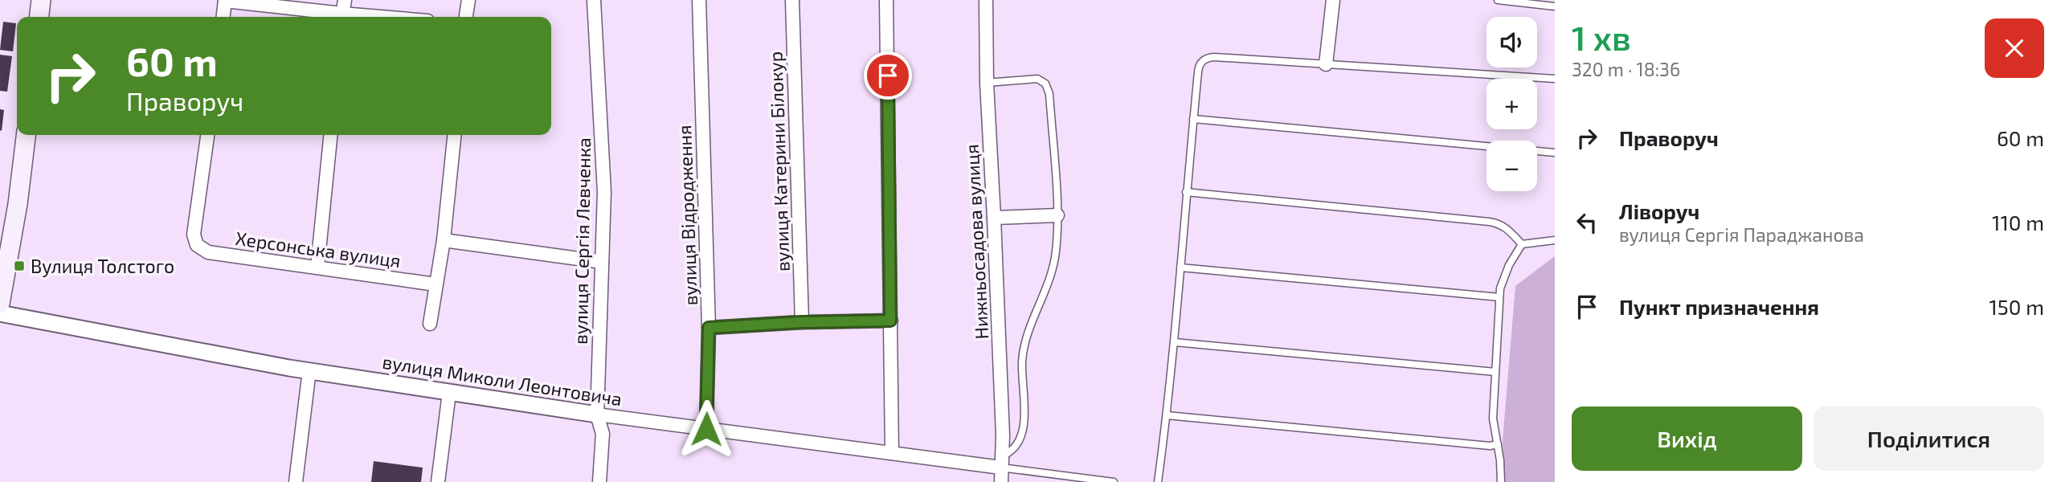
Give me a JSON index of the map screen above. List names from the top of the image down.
{
  "streets": {
    "street": [
      "вулиця Катерини Білокур",
      "вулиця Відродження",
      "вулиця Сергія Левченка",
      "Нижньосадова вулиця",
      "Херсонська вулиця",
      "вулиця Миколи Леонтовича"
    ]
  },
  "crossings": [
    ["вулиця Відродження", "вулиця Миколи Леонтовича"],
    ["вулиця Сергія Левченка", "вулиця Миколи Леонтовича"],
    ["Нижньосадова вулиця", "вулиця Миколи Леонтовича"]
  ],
  "places": {
    "transit": ["Вулиця Толстого"]
  },
  "page": {
    "heading": ["1 хв", "320 m · 18:36"],
    "map_buttons": ["+", "−"],
    "turn": ["60 m", "Праворуч"],
    "list": [
      {
        "name": "Праворуч",
        "value": "60 m"
      },
      {
        "name": "Ліворуч",
        "note": "вулиця Сергія Параджанова",
        "value": "110 m"
      },
      {
        "name": "Пункт призначення",
        "value": "150 m"
      }
    ],
    "buttons": ["Вихід", "Поділитися"]
  }
}
